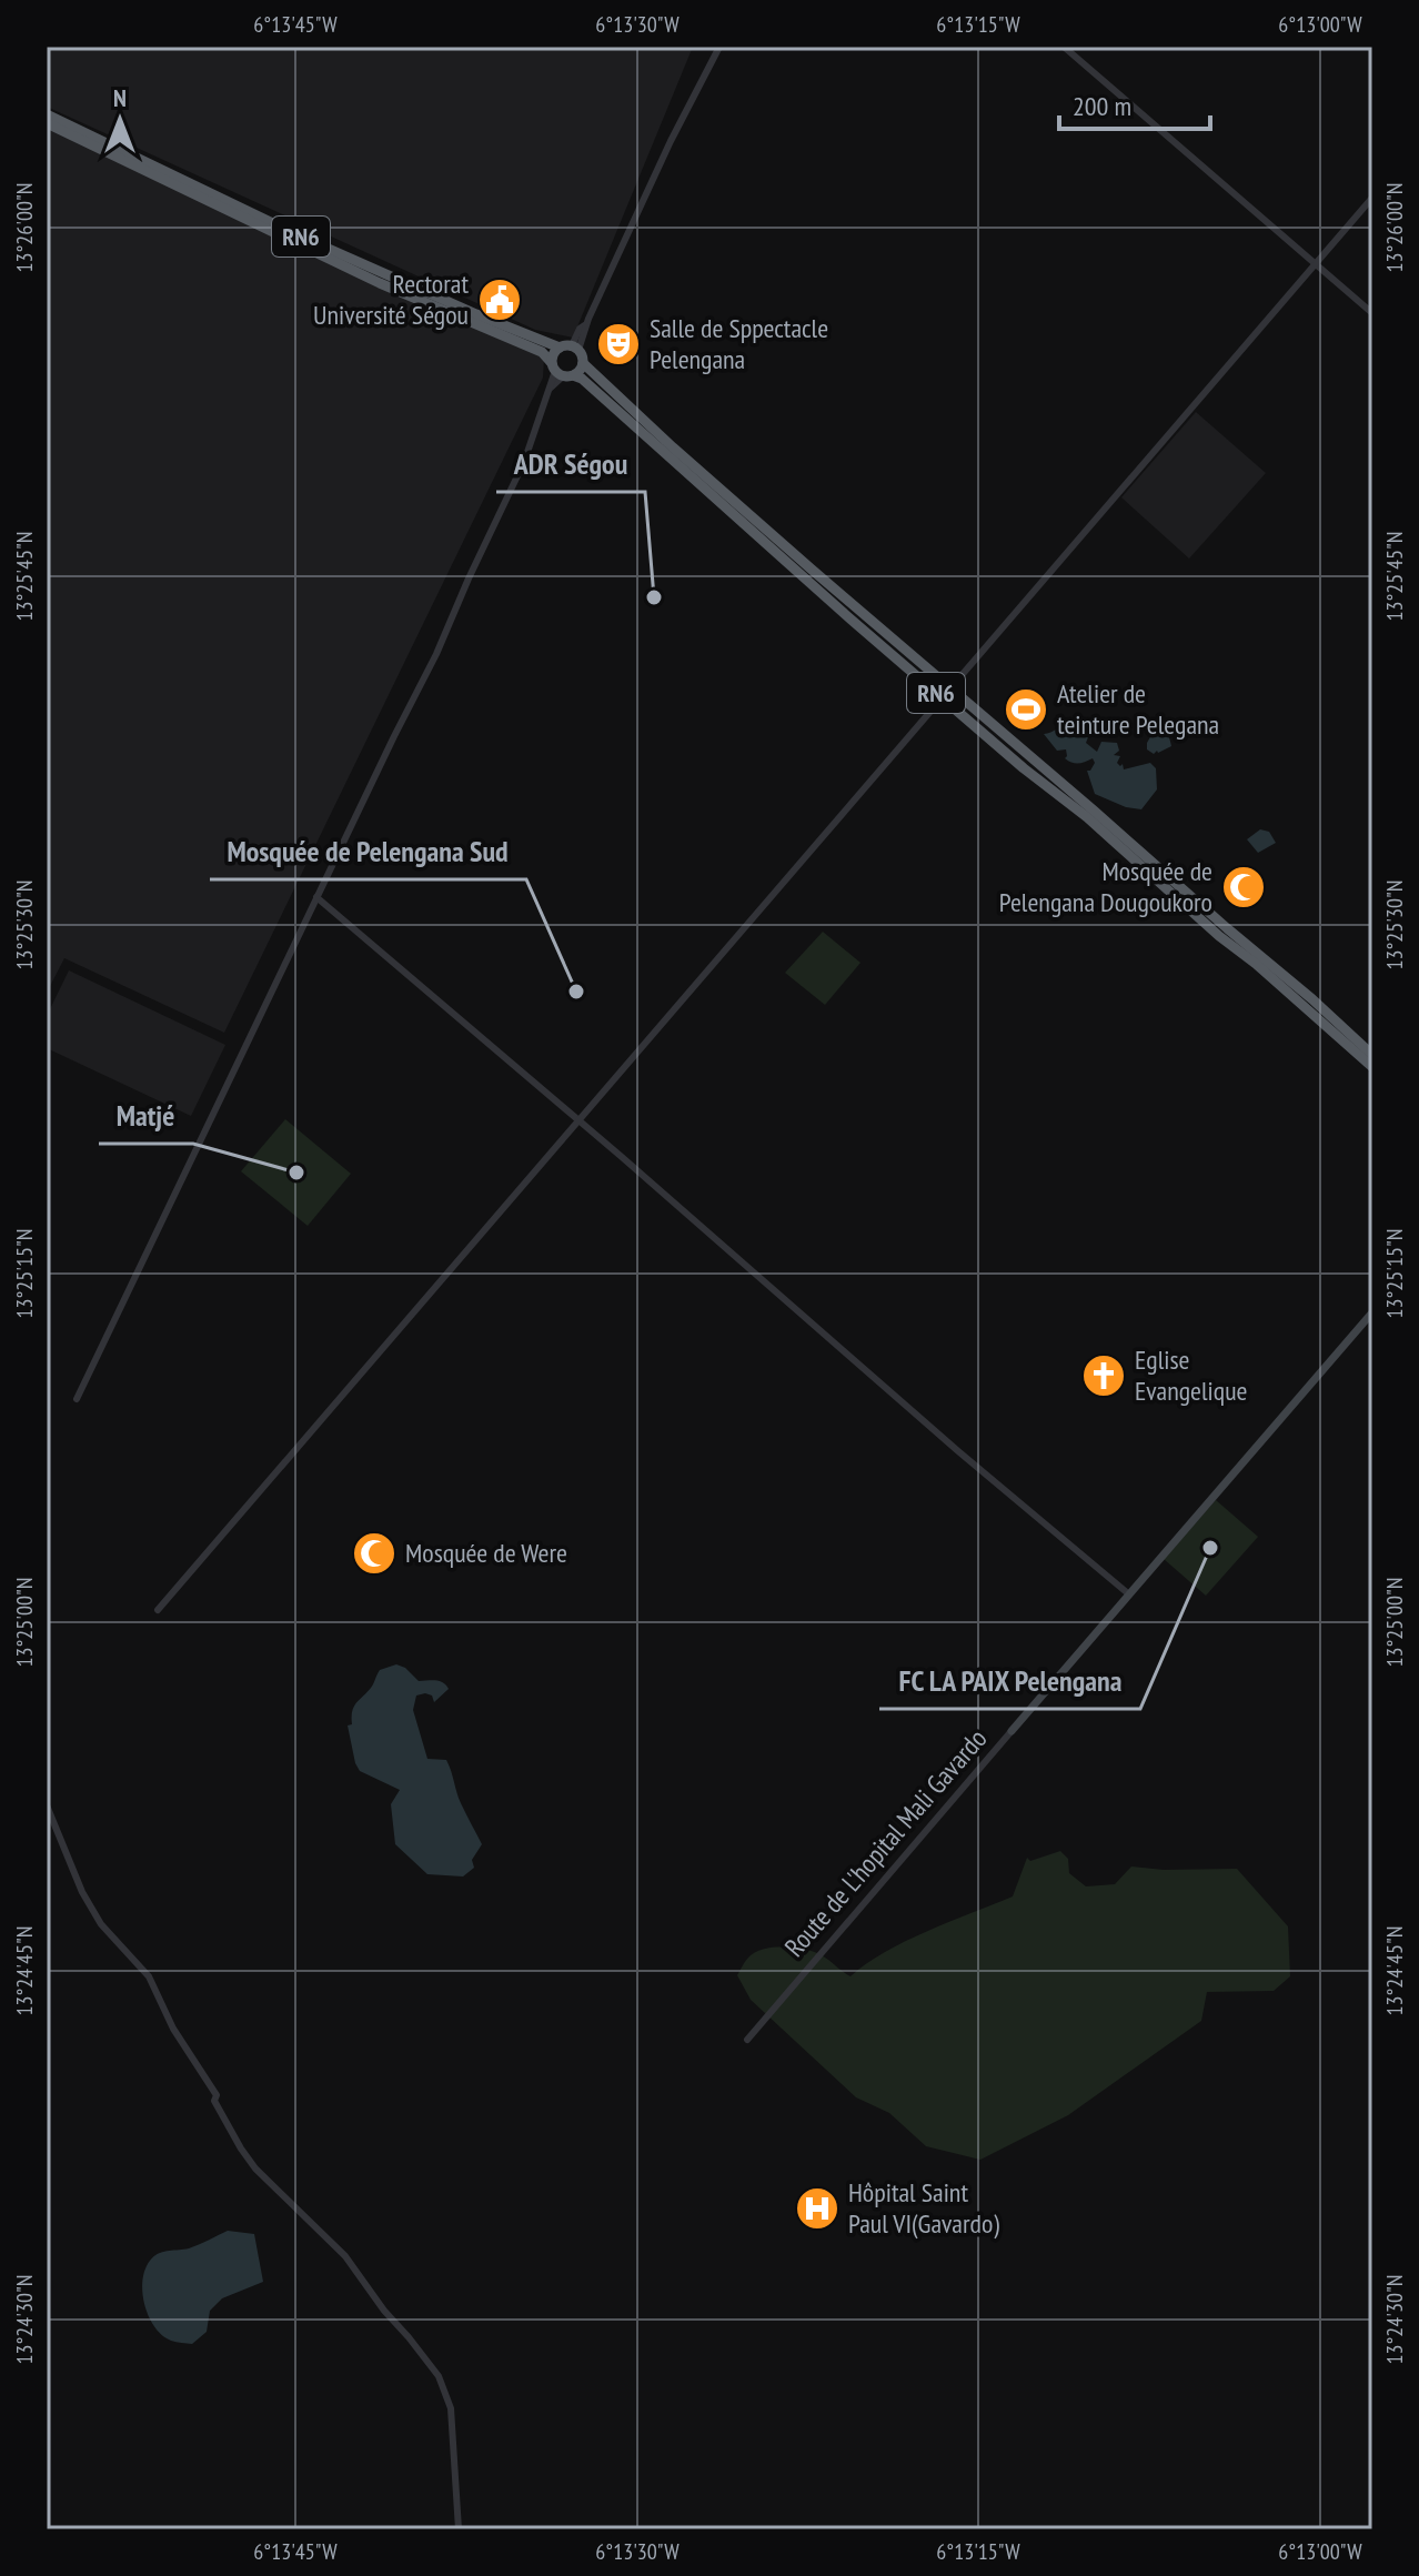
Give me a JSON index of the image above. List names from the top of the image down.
{
  "streets": {
    "highway": ["RN6"],
    "main road": ["Route de L'hopital Mali Gavardo"]
  },
  "places": {
    "public building": ["Rectorat Université Ségou"],
    "theatre": ["Salle de Sppectacle Pelengana"],
    "other": [
      "ADR Ségou",
      "Mosquée de Pelengana Sud",
      "Matjé",
      "FC LA PAIX Pelengana"
    ],
    "sports": ["Atelier de teinture Pelegana"],
    "mosque": ["Mosquée de Pelengana Dougoukoro", "Mosquée de Were"],
    "church": ["Eglise Evangelique"],
    "hospital": ["Hôpital Saint Paul VI(Gavardo)"]
  },
  "scale_bar": "200 m",
  "north": "top",
  "coordinates": [
    "6°13'45\"W",
    "6°13'30\"W",
    "6°13'15\"W",
    "6°13'00\"W",
    "13°26'00\"N",
    "13°25'45\"N",
    "13°25'30\"N",
    "13°25'15\"N",
    "13°25'00\"N",
    "13°24'45\"N",
    "13°24'30\"N"
  ]
}
